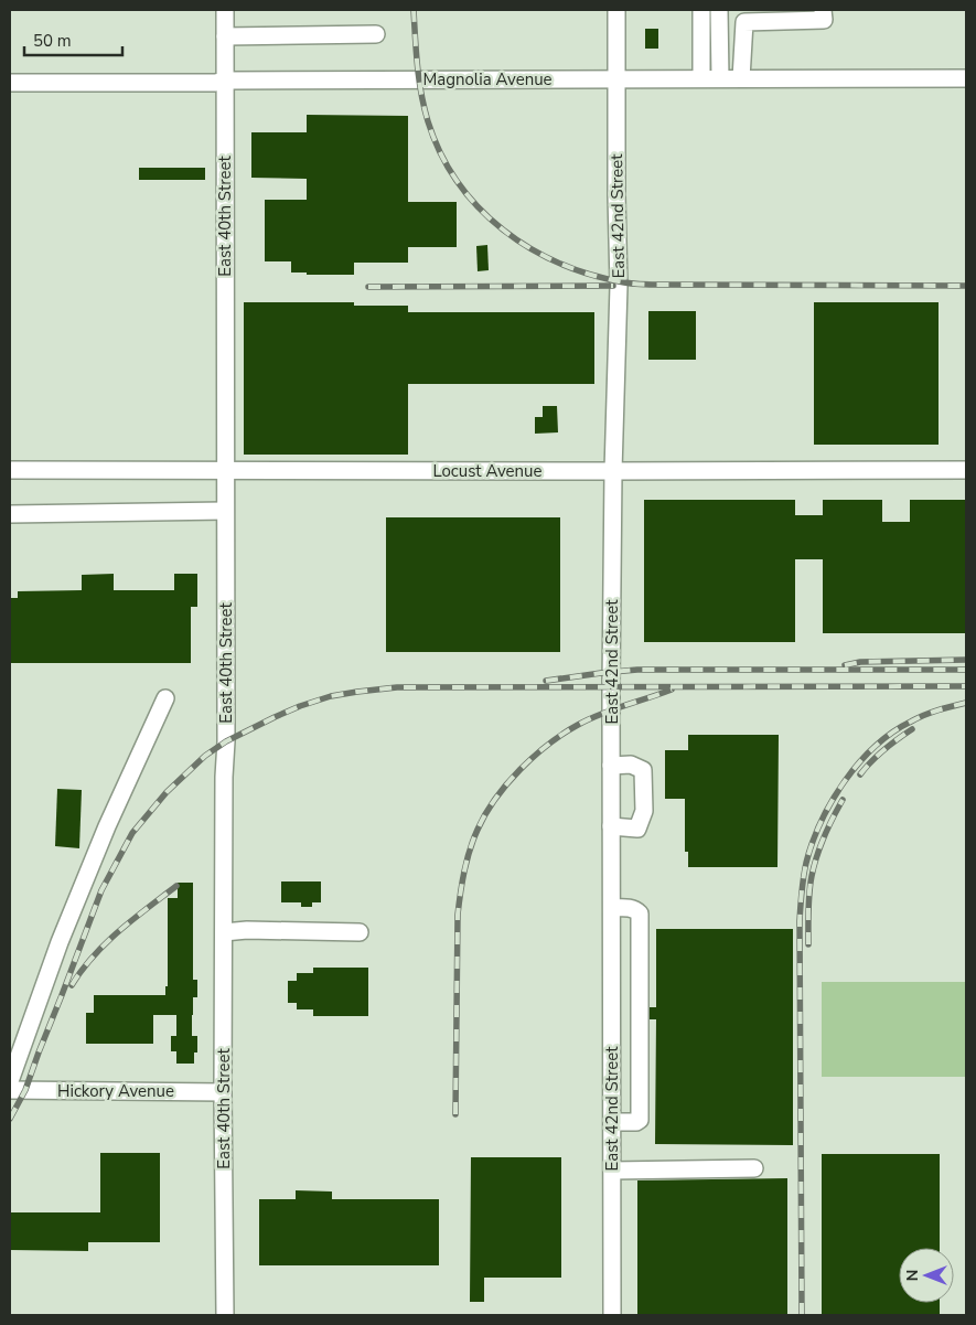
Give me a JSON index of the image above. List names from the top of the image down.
{
  "streets": {
    "street": [
      "Magnolia Avenue",
      "East 40th Street",
      "East 42nd Street",
      "Locust Avenue",
      "Hickory Avenue"
    ]
  },
  "crossings": [
    ["Magnolia Avenue", "East 40th Street"],
    ["Magnolia Avenue", "East 42nd Street"],
    ["East 40th Street", "Locust Avenue"],
    ["East 40th Street", "Hickory Avenue"],
    ["East 42nd Street", "Locust Avenue"]
  ],
  "scale_bar": "50 m",
  "north": "left"
}
